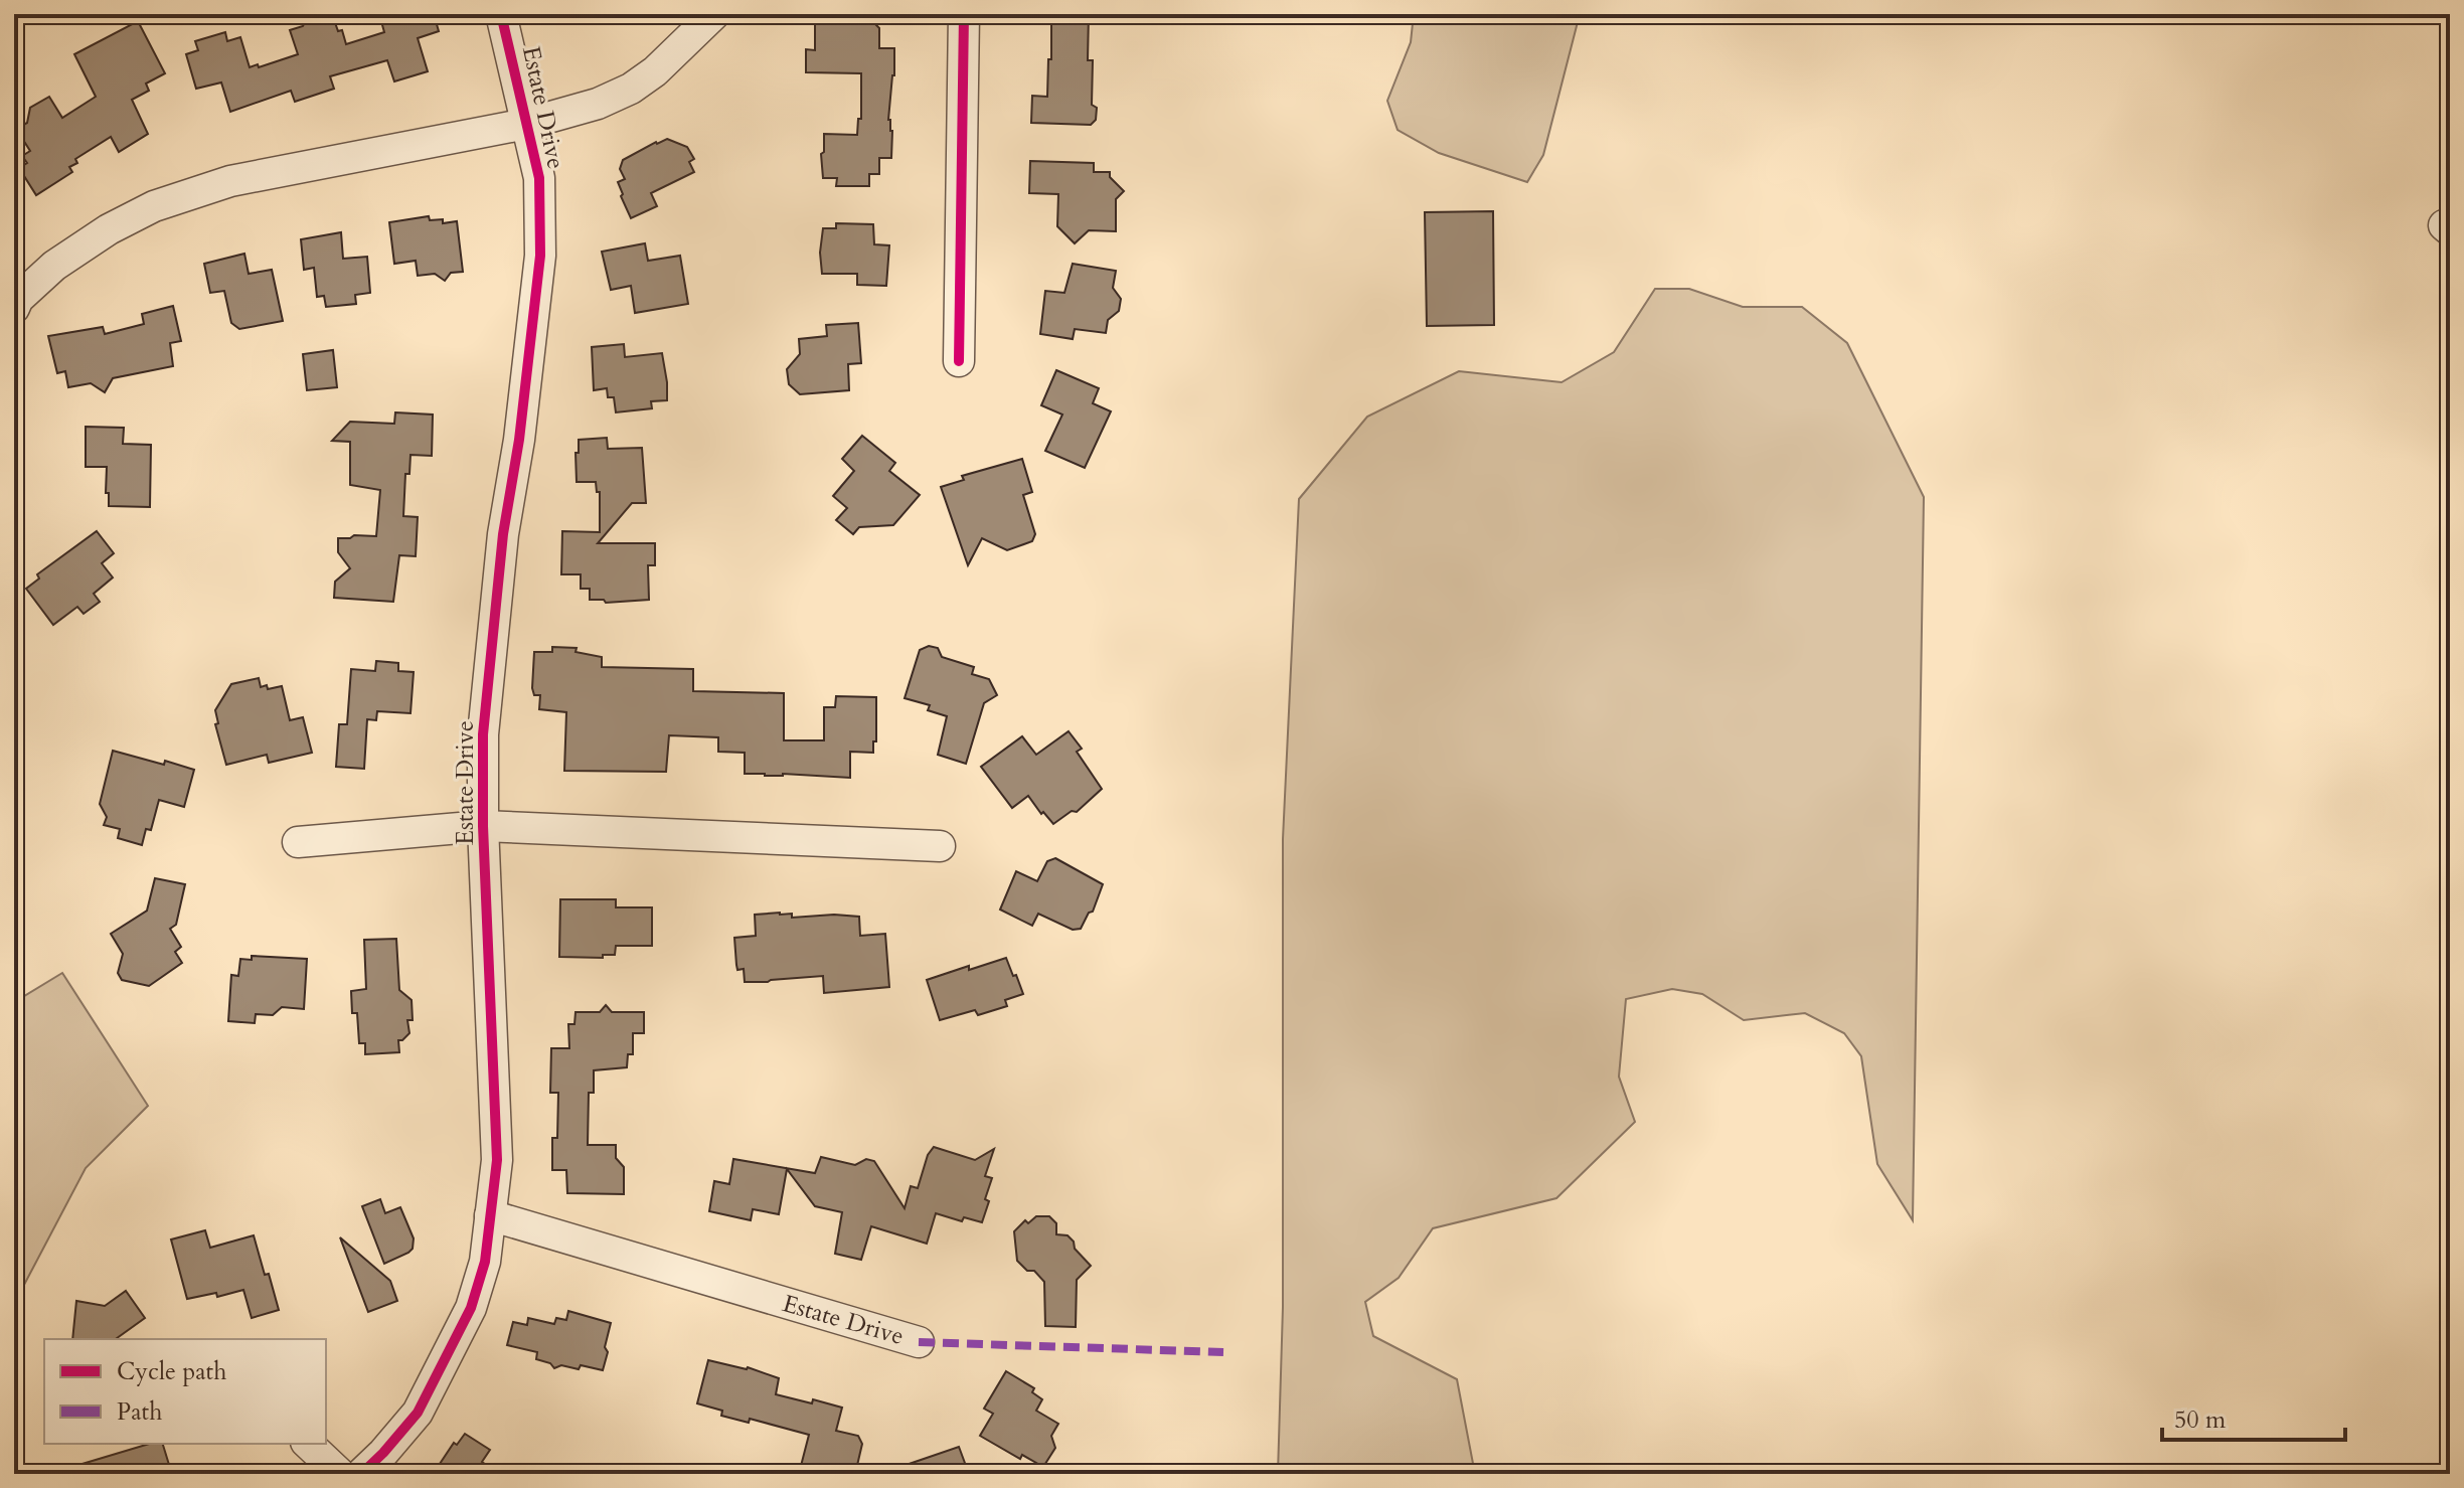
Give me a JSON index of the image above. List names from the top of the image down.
{
  "streets": {
    "street": ["Estate Drive"]
  },
  "legend": ["Cycle path", "Path"],
  "scale_bar": "50 m"
}
